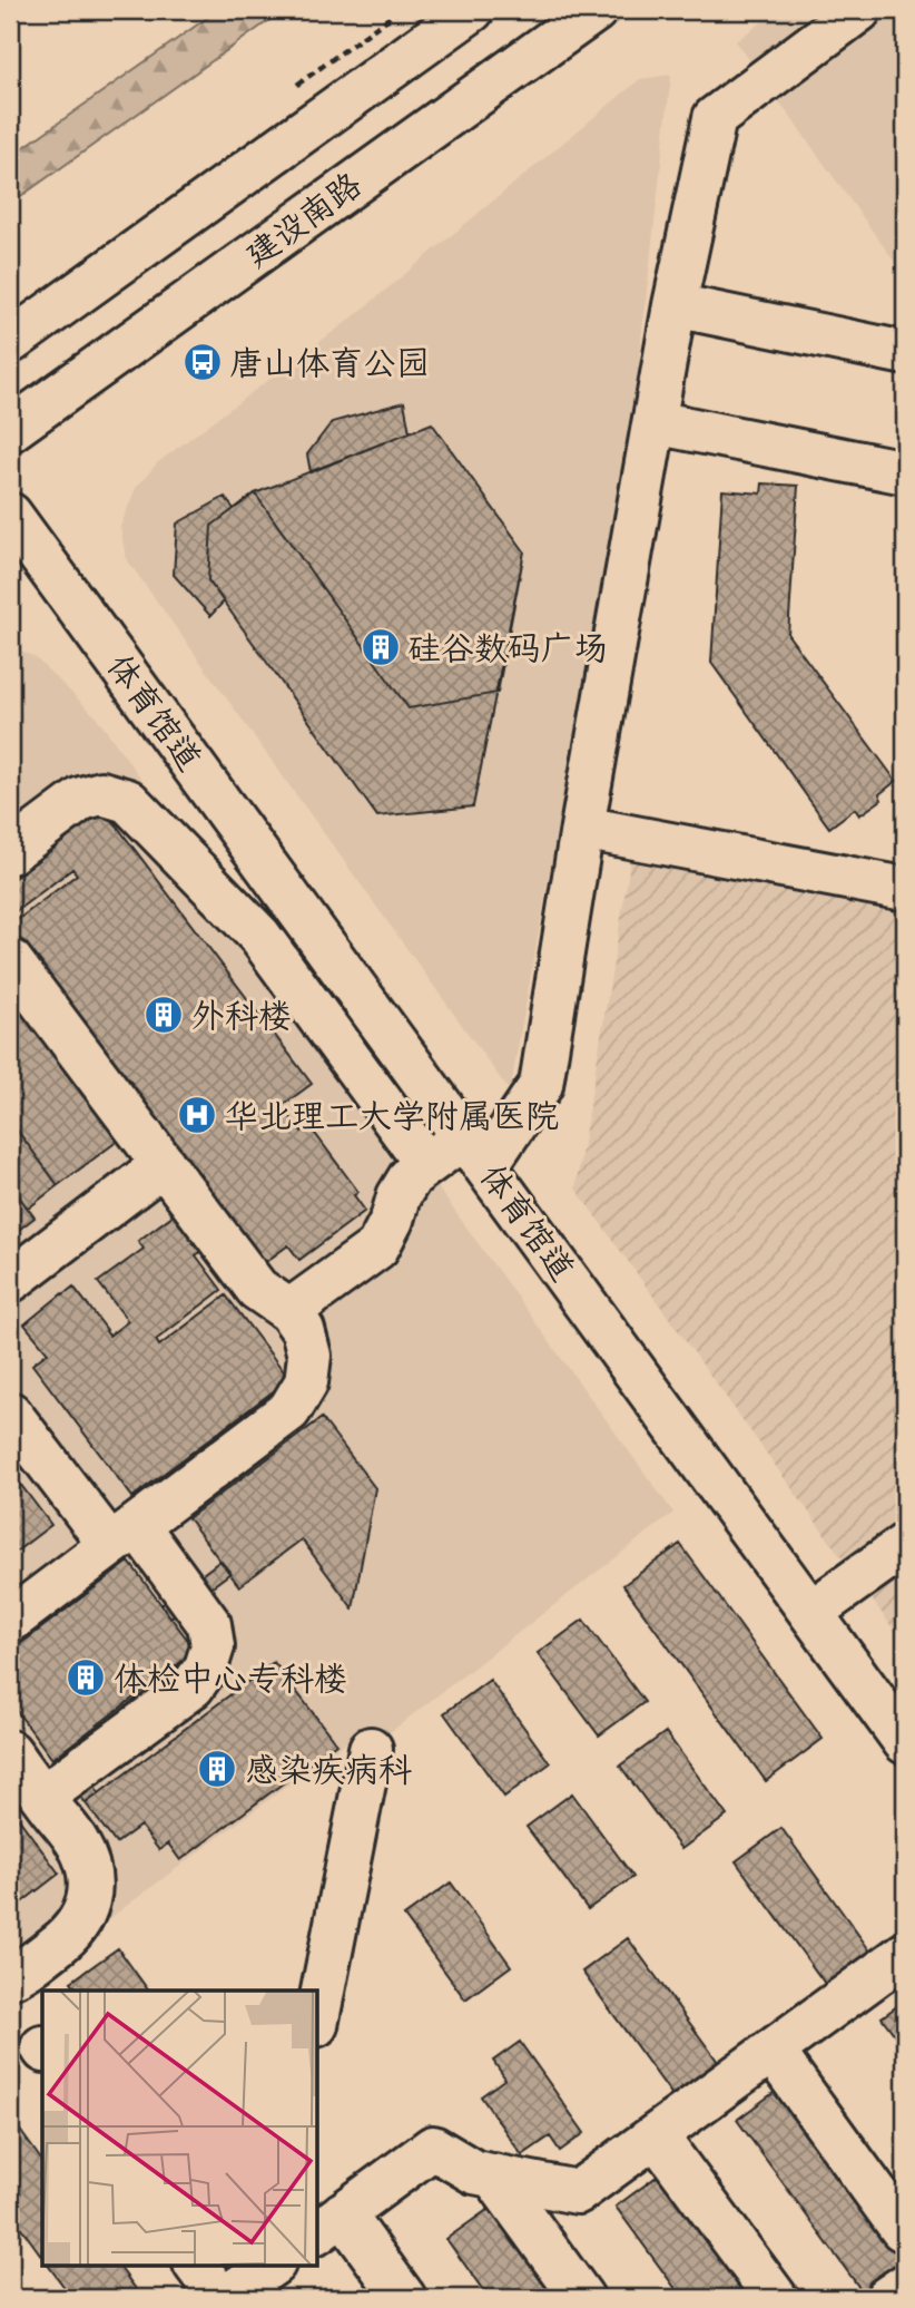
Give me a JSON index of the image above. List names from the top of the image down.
{
  "streets": {
    "street": ["建设南路", "体育馆道"]
  },
  "places": {
    "bus stop": ["唐山体育公园"],
    "building": [
      "硅谷数码广场",
      "外科楼",
      "体检中心专科楼",
      "感染疾病科"
    ],
    "hospital": ["华北理工大学附属医院"]
  }
}
